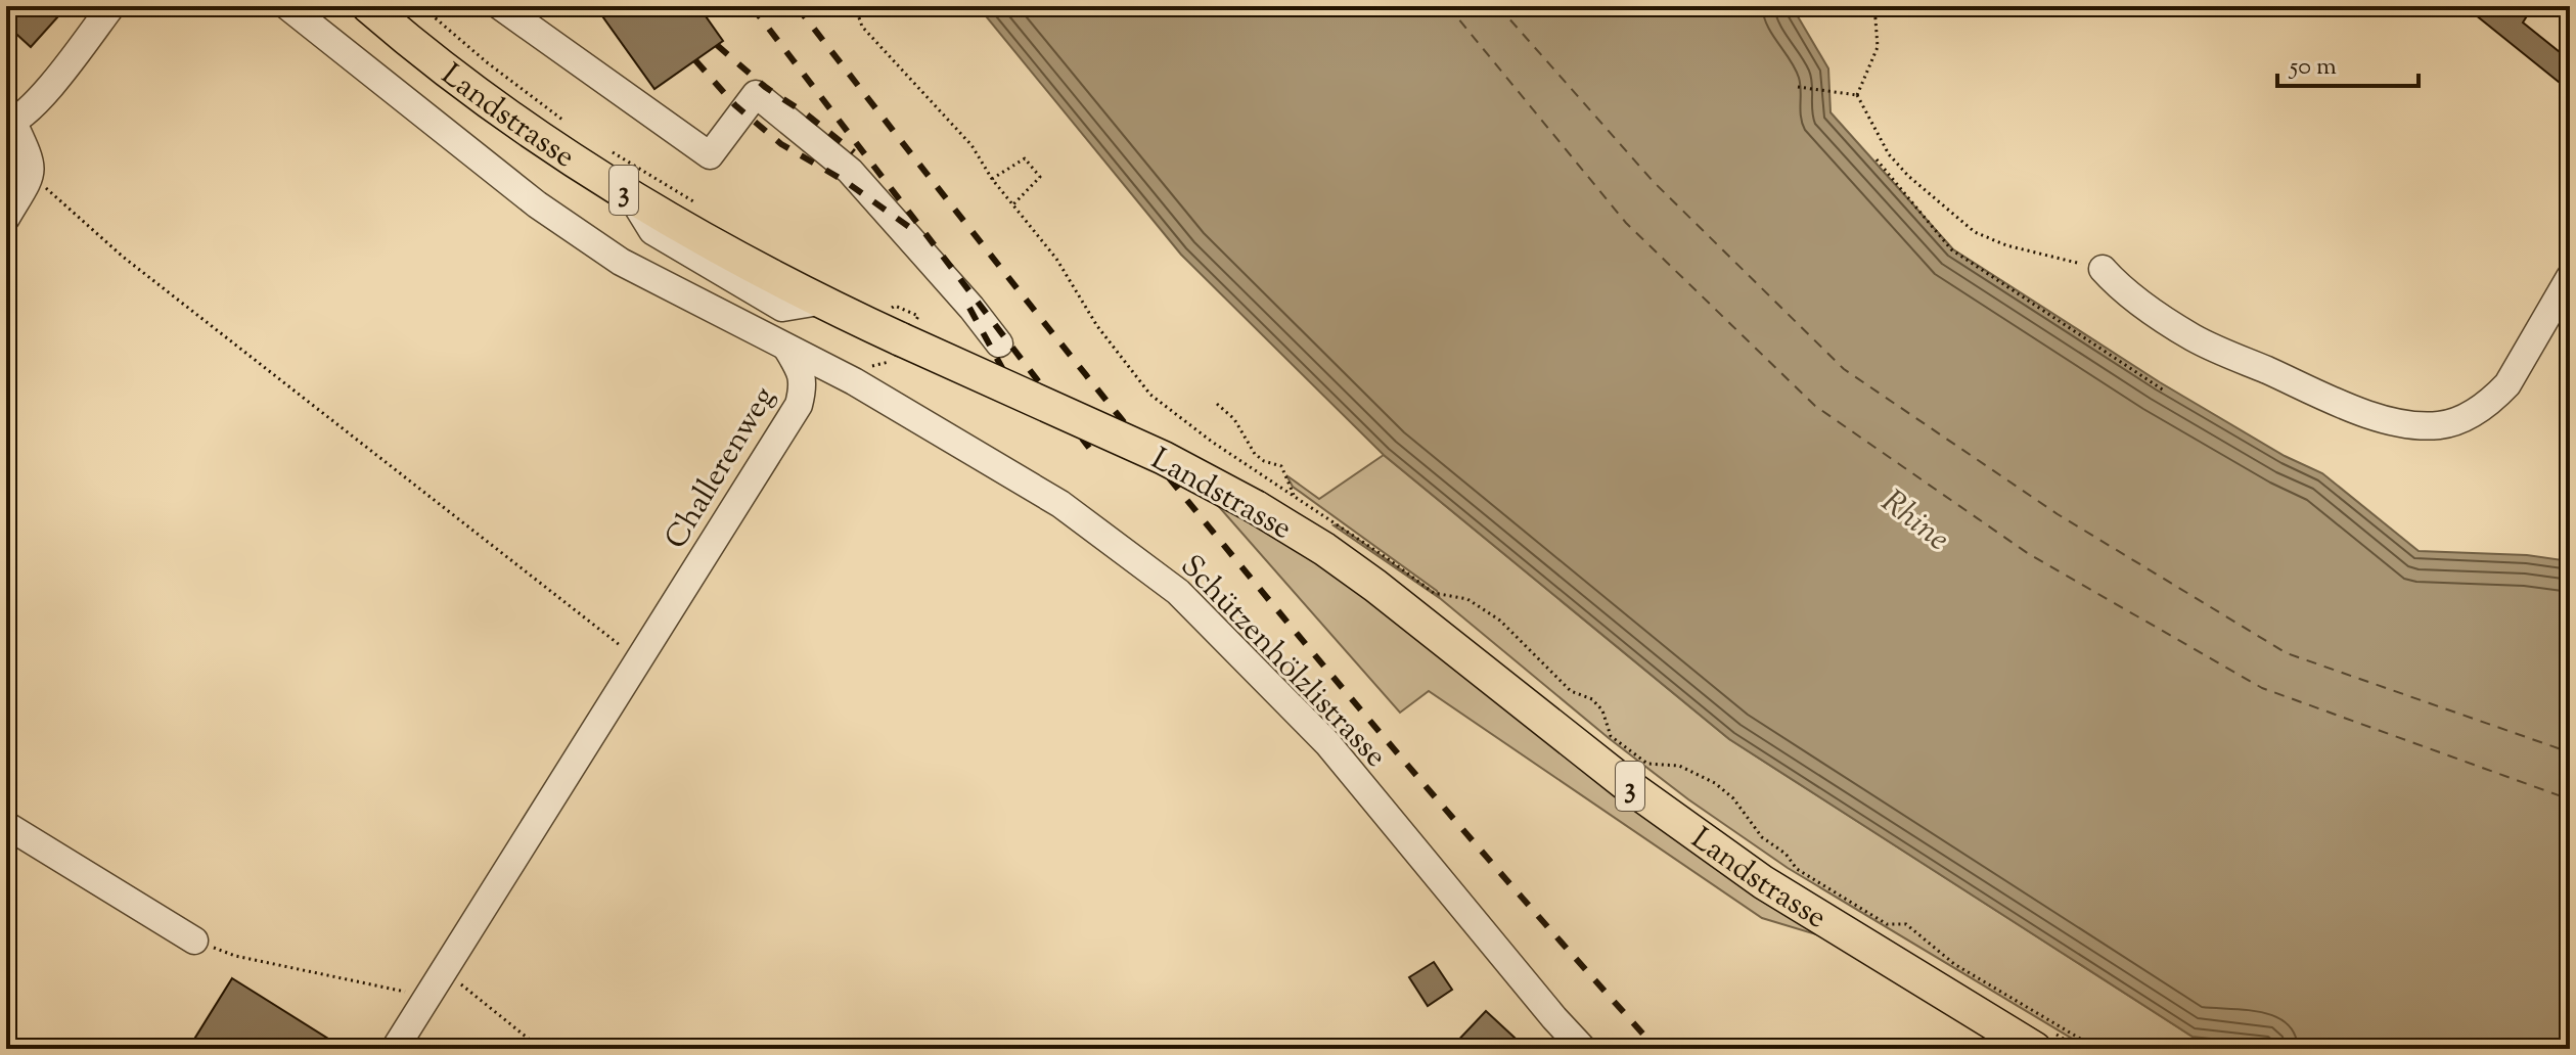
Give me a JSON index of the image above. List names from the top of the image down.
{
  "streets": {
    "main road": ["Landstrasse", "3"],
    "street": ["Challerenweg", "Schützenhölzlistrasse"]
  },
  "crossings": [
    ["Challerenweg", "Schützenhölzlistrasse"]
  ],
  "water": ["Rhine"],
  "scale_bar": "50 m"
}
